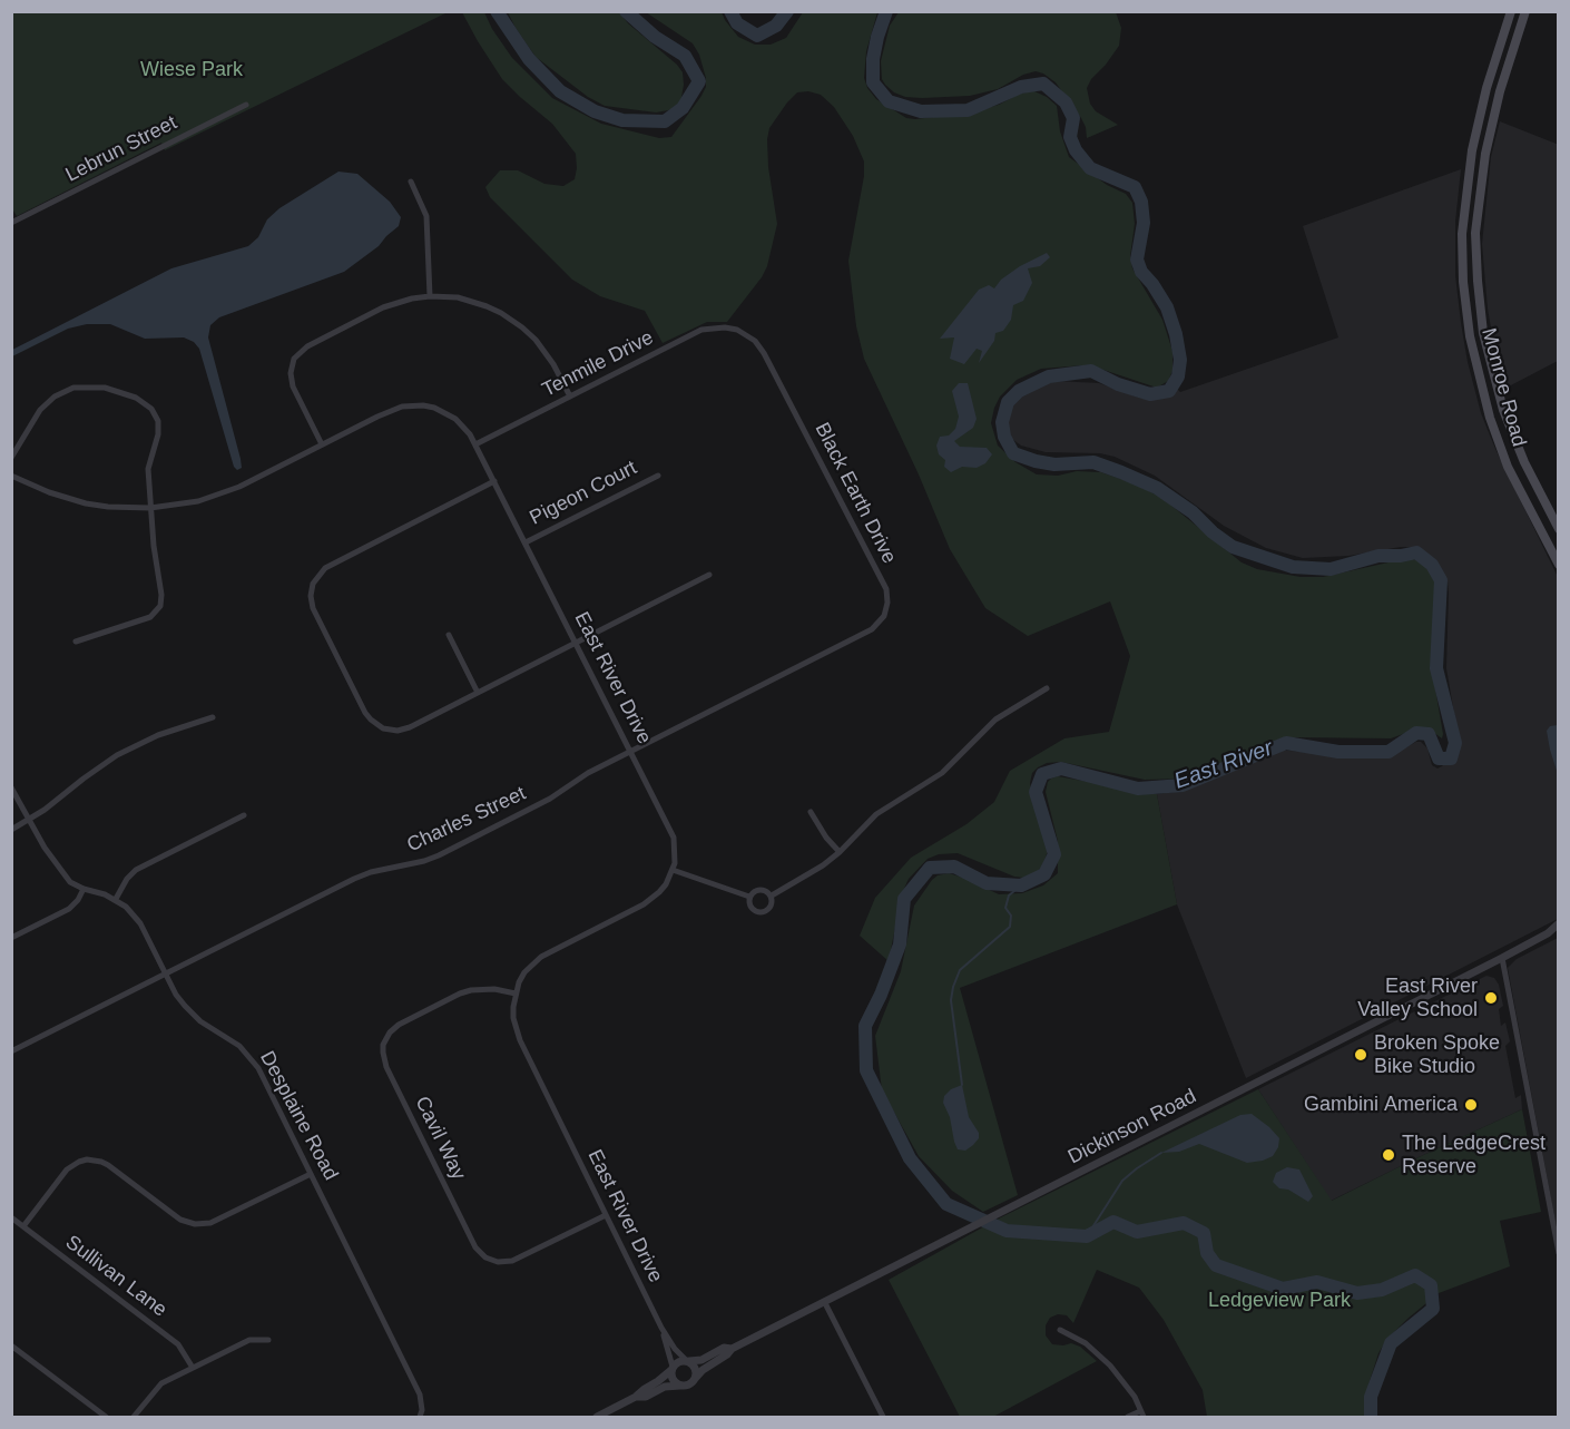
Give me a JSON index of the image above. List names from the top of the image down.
{
  "streets": {
    "main road": ["Monroe Road"],
    "street": [
      "Lebrun Street",
      "Tenmile Drive",
      "Pigeon Court",
      "Black Earth Drive",
      "East River Drive",
      "Charles Street",
      "Desplaine Road",
      "Dickinson Road",
      "Cavil Way",
      "Sullivan Lane"
    ]
  },
  "crossings": [
    ["Tenmile Drive", "Black Earth Drive"],
    ["Tenmile Drive", "East River Drive"],
    ["Pigeon Court", "East River Drive"],
    ["Black Earth Drive", "Charles Street"],
    ["East River Drive", "Charles Street"],
    ["East River Drive", "Dickinson Road"],
    ["East River Drive", "Cavil Way"],
    ["Charles Street", "Desplaine Road"]
  ],
  "water": ["East River"],
  "parks": ["Wiese Park", "Ledgeview Park"],
  "places": [
    "East River Valley School",
    "Broken Spoke Bike Studio",
    "Gambini America",
    "The LedgeCrest Reserve"
  ]
}
